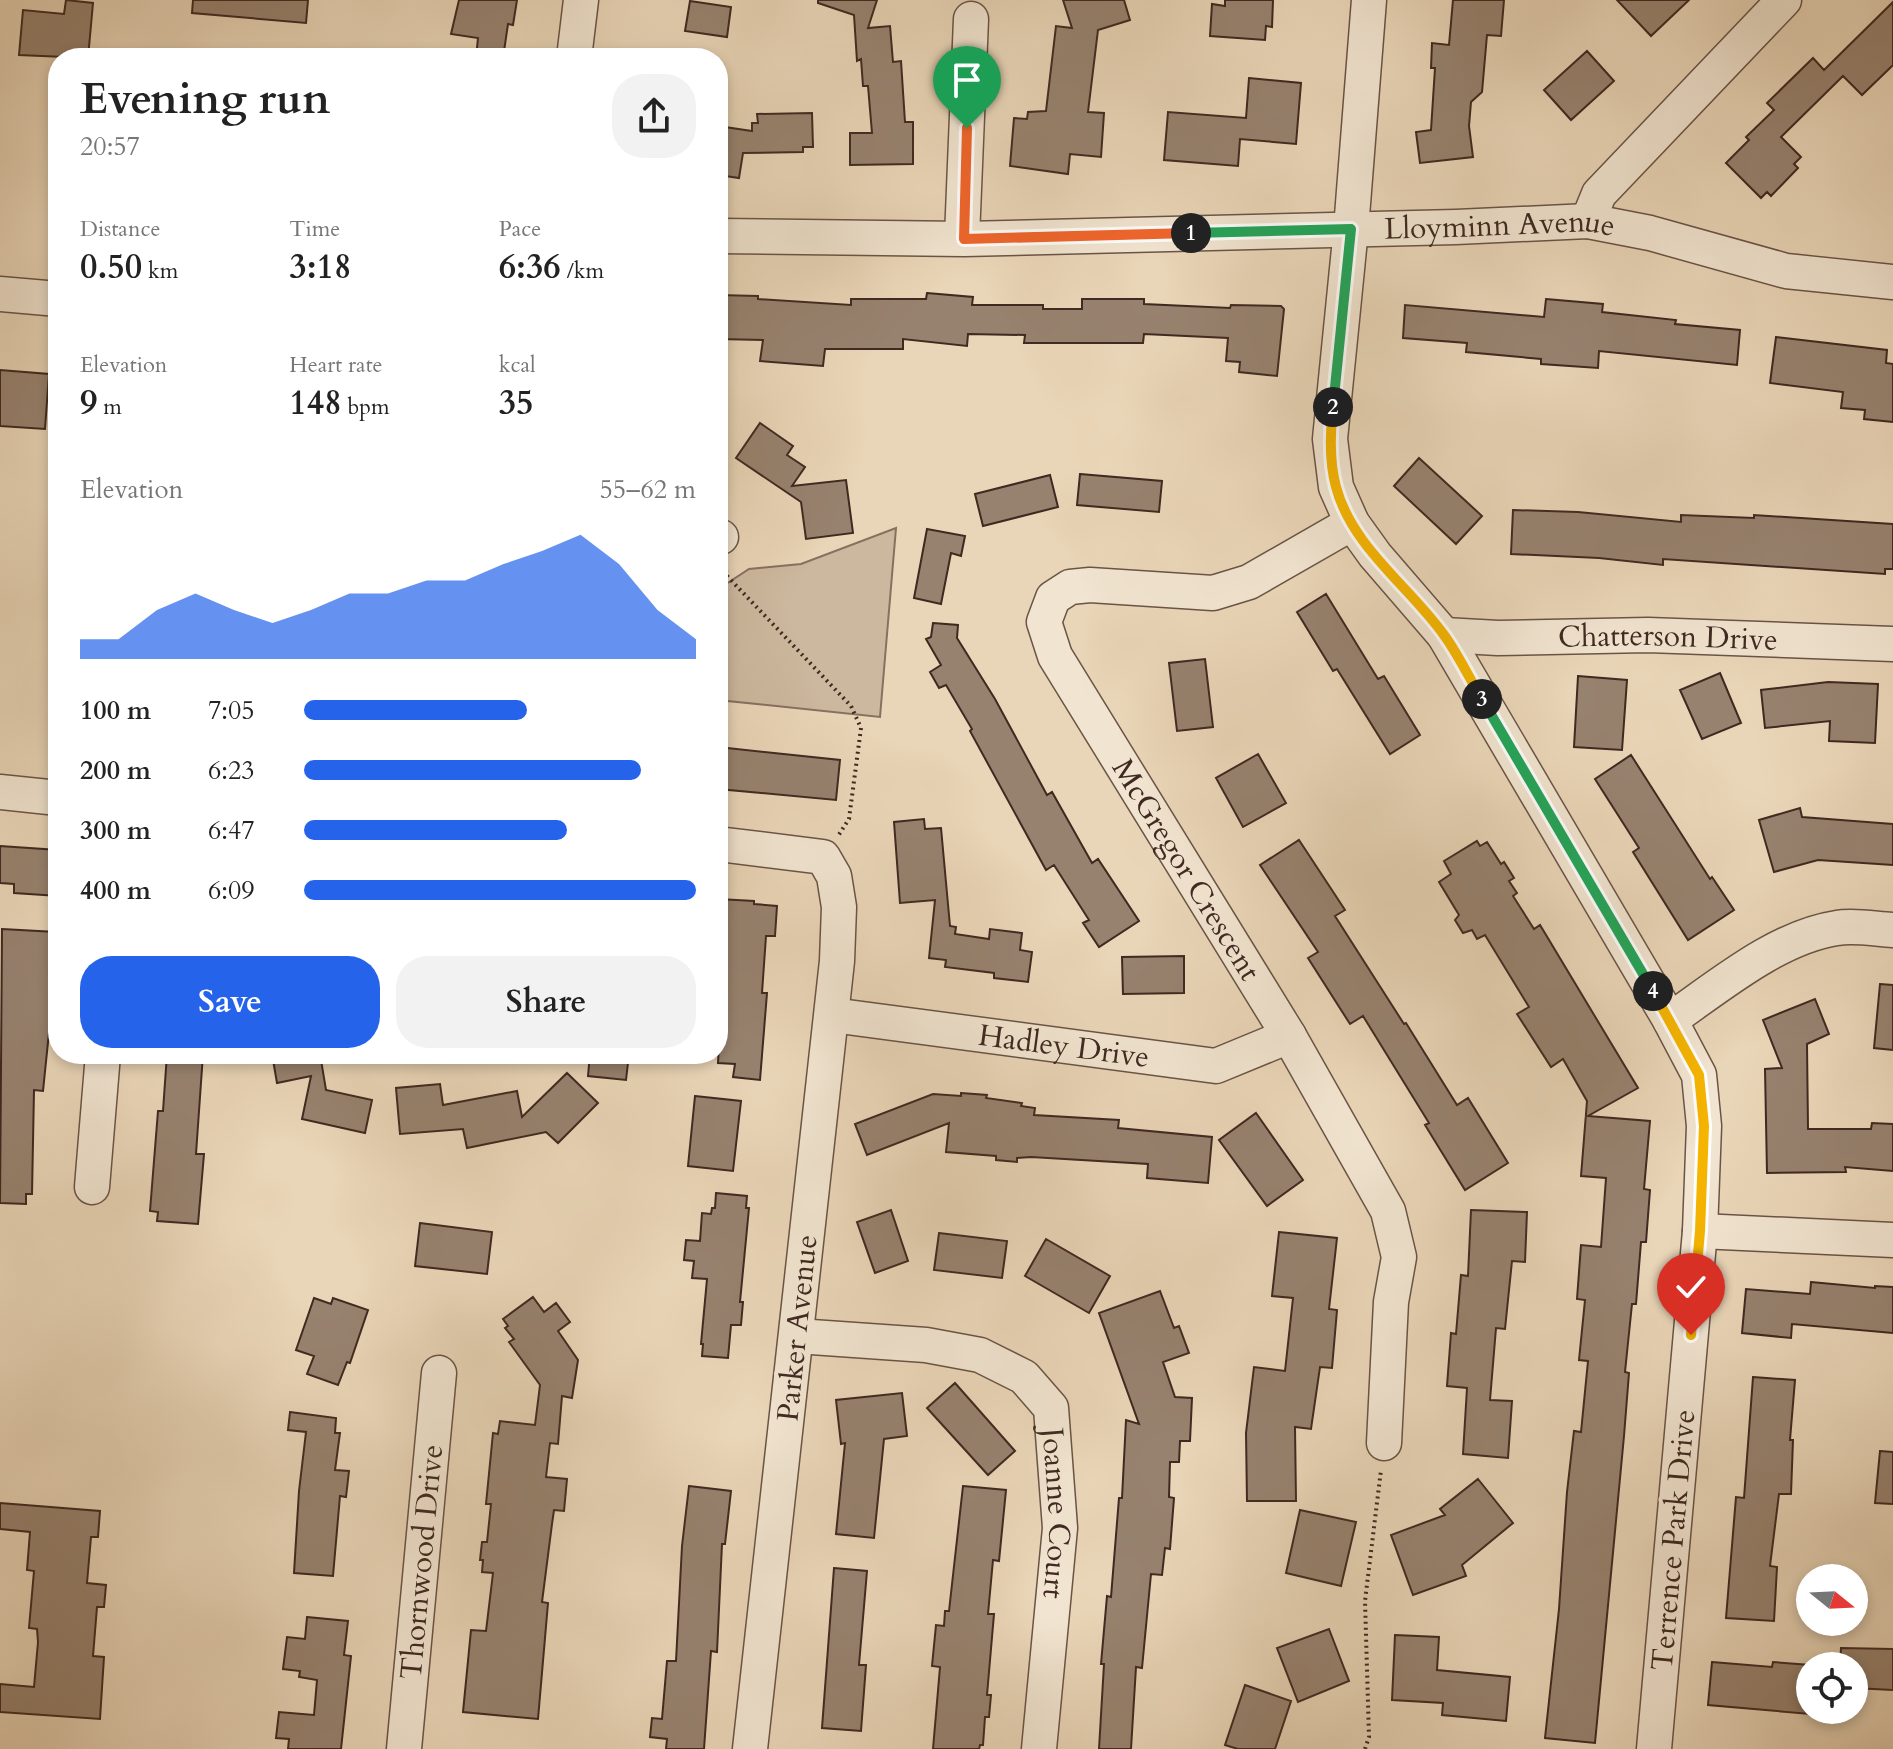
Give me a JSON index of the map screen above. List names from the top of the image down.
{
  "streets": {
    "street": [
      "Lloyminn Avenue",
      "Chatterson Drive",
      "McGregor Crescent",
      "Hadley Drive",
      "Parker Avenue",
      "Joanne Court",
      "Terrence Park Drive",
      "Thornwood Drive"
    ]
  },
  "crossings": [
    ["Lloyminn Avenue", "Terrence Park Drive"],
    ["Chatterson Drive", "Terrence Park Drive"],
    ["McGregor Crescent", "Hadley Drive"],
    ["McGregor Crescent", "Terrence Park Drive"],
    ["Hadley Drive", "Parker Avenue"],
    ["Parker Avenue", "Joanne Court"]
  ],
  "north": "right",
  "page": {
    "heading": ["Evening run", "20:57"],
    "stats": [
      ["Distance", "0.50 km"],
      ["Time", "3:18"],
      ["Pace", "6:36 /km"],
      ["Elevation", "9 m"],
      ["Heart rate", "148 bpm"],
      ["kcal", "35"]
    ],
    "pins": [
      "1",
      "2",
      "3",
      "4"
    ],
    "chart": ["Elevation", "55–62 m"],
    "list": [
      {
        "name": "100 m",
        "note": "7:05"
      },
      {
        "name": "200 m",
        "note": "6:23"
      },
      {
        "name": "300 m",
        "note": "6:47"
      },
      {
        "name": "400 m",
        "note": "6:09"
      }
    ],
    "buttons": ["Save", "Share"]
  }
}
